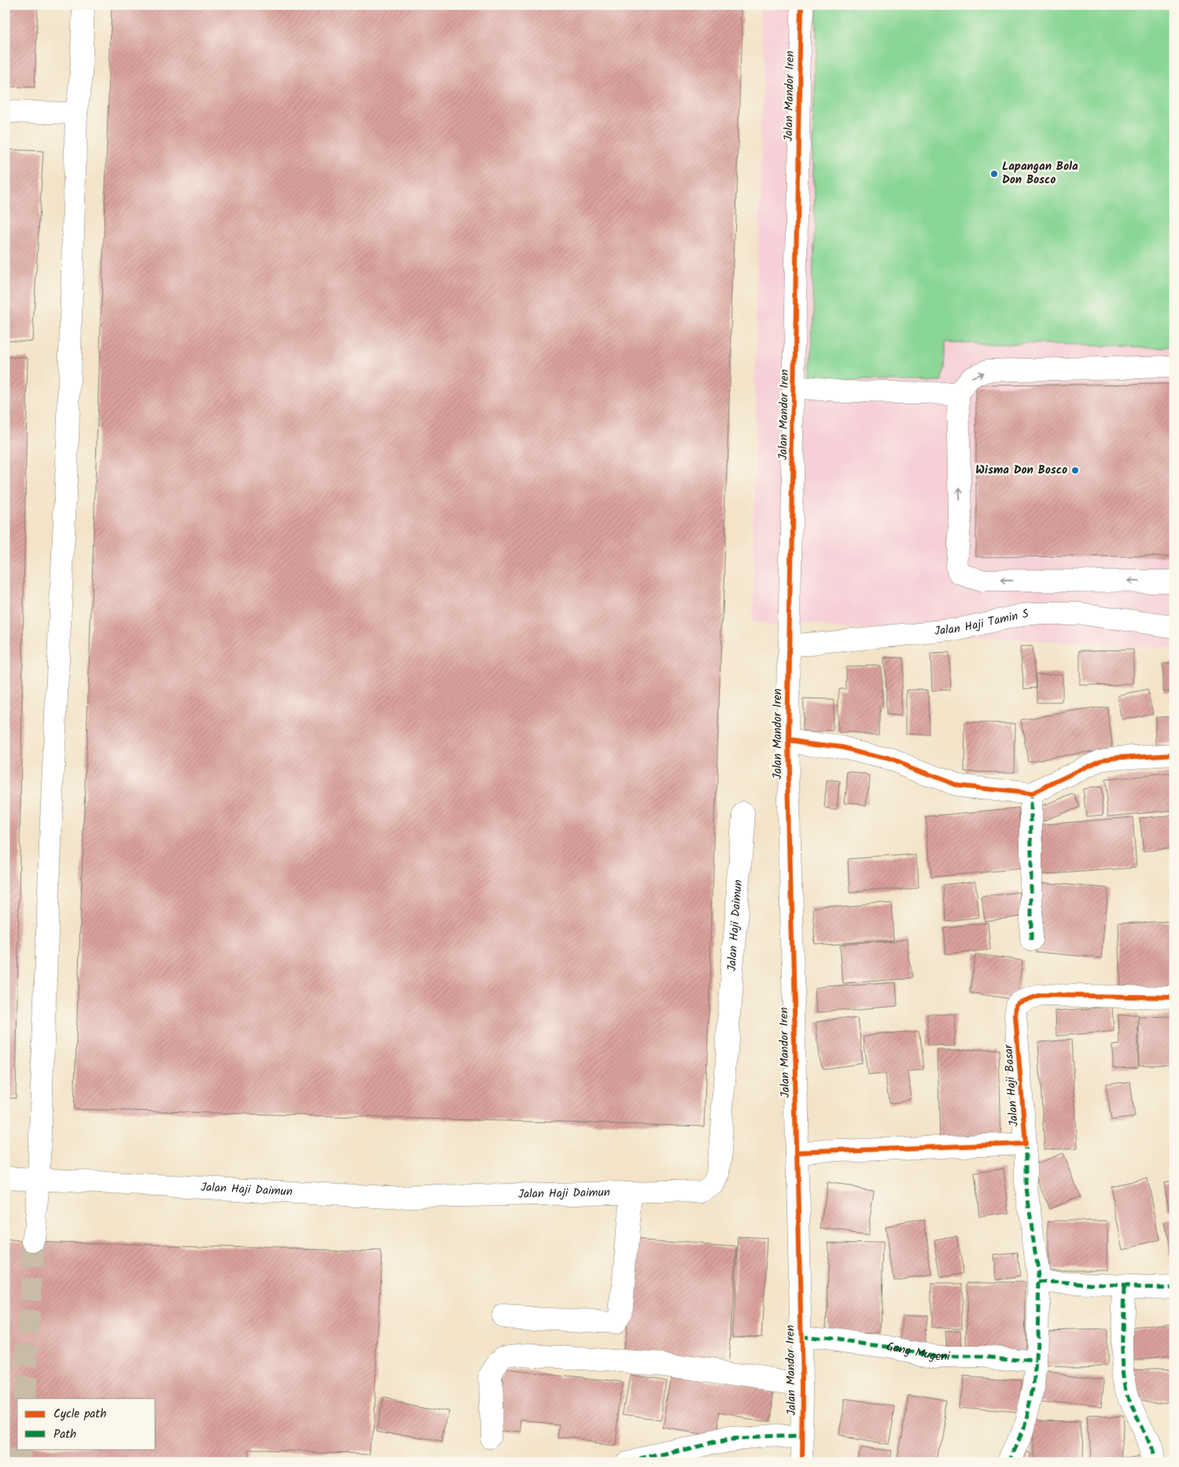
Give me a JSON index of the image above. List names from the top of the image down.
{
  "streets": {
    "street": [
      "Jalan Mandor Iren",
      "Jalan Haji Tamin S",
      "Jalan Haji Daimun",
      "Jalan Haji Basar",
      "Gang Mugeni"
    ]
  },
  "crossings": [
    ["Jalan Mandor Iren", "Jalan Haji Tamin S"],
    ["Jalan Mandor Iren", "Gang Mugeni"]
  ],
  "places": ["Lapangan Bola Don Bosco", "Wisma Don Bosco"],
  "legend": ["Cycle path", "Path"]
}
